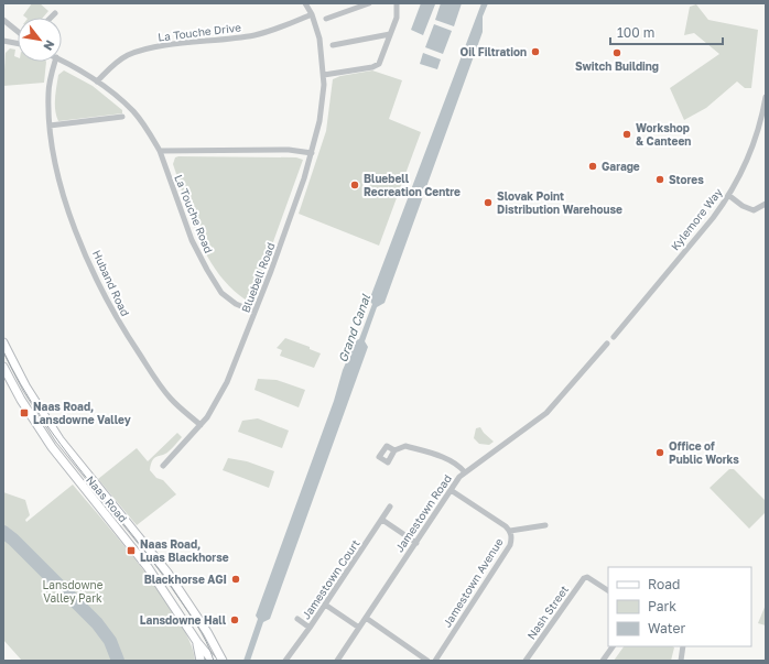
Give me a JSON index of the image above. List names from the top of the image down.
{
  "streets": {
    "main road": ["Naas Road"],
    "street": [
      "La Touche Drive",
      "La Touche Road",
      "Kylemore Way",
      "Bluebell Road",
      "Huband Road",
      "Jamestown Road",
      "Jamestown Court",
      "Jamestown Avenue",
      "Nash Street"
    ]
  },
  "crossings": [
    ["La Touche Drive", "La Touche Road"],
    ["La Touche Drive", "Bluebell Road"],
    ["La Touche Road", "Bluebell Road"],
    ["Bluebell Road", "Huband Road"],
    ["Jamestown Road", "Jamestown Avenue"]
  ],
  "water": ["Grand Canal"],
  "parks": ["Lansdowne Valley Park"],
  "places": {
    "other": [
      "Oil Filtration",
      "Switch Building",
      "Workshop & Canteen",
      "Garage",
      "Stores",
      "Bluebell Recreation Centre",
      "Slovak Point Distribution Warehouse",
      "Office of Public Works",
      "Blackhorse AGI",
      "Lansdowne Hall"
    ],
    "transit": ["Naas Road, Lansdowne Valley", "Naas Road, Luas Blackhorse"]
  },
  "legend": ["Road", "Park", "Water"],
  "scale_bar": "100 m",
  "north": "bottom right"
}
